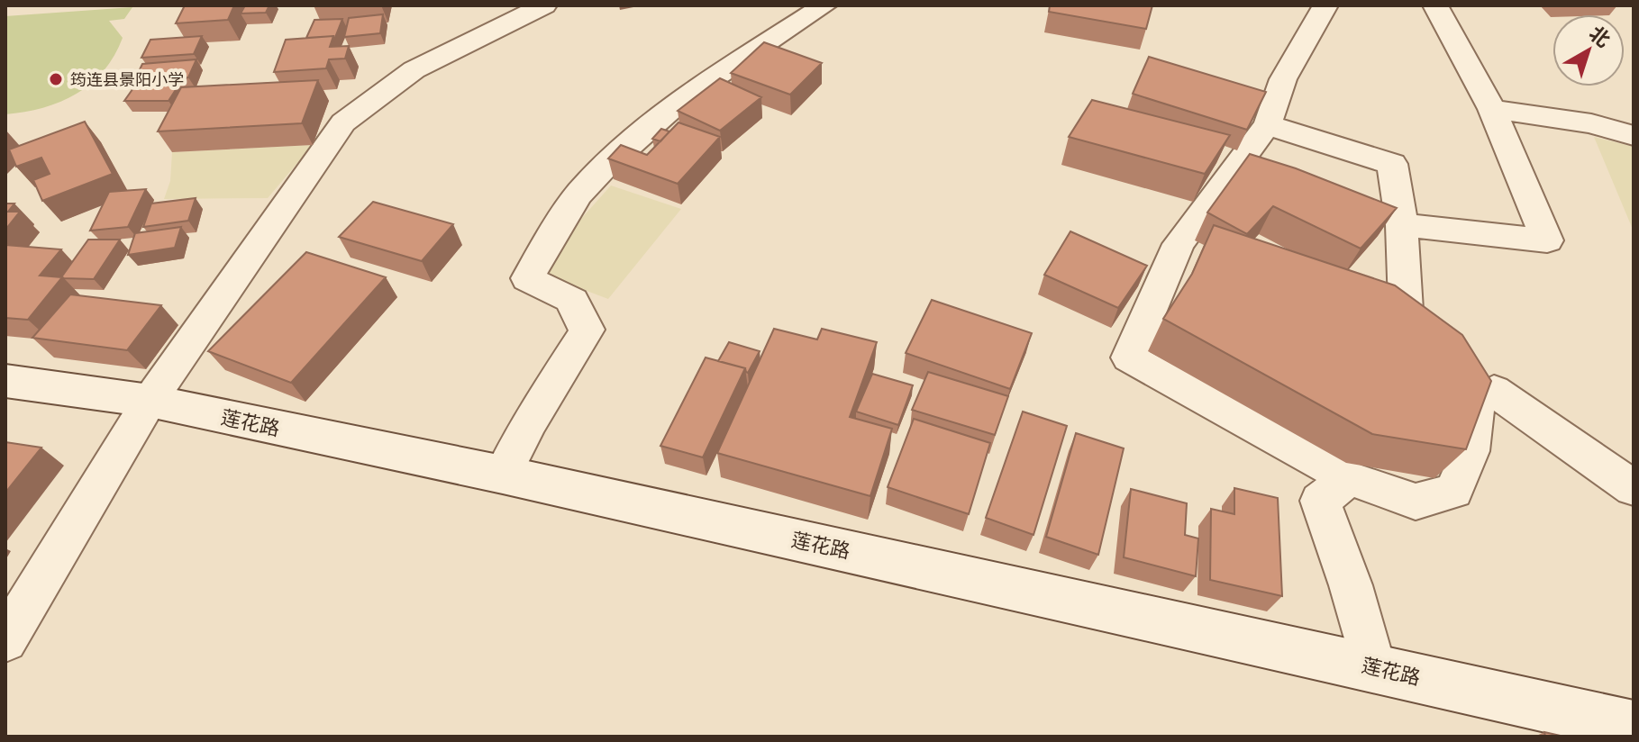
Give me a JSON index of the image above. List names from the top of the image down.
{
  "streets": {
    "main road": ["莲花路"]
  },
  "places": ["筠连县景阳小学"],
  "north": "top right"
}
